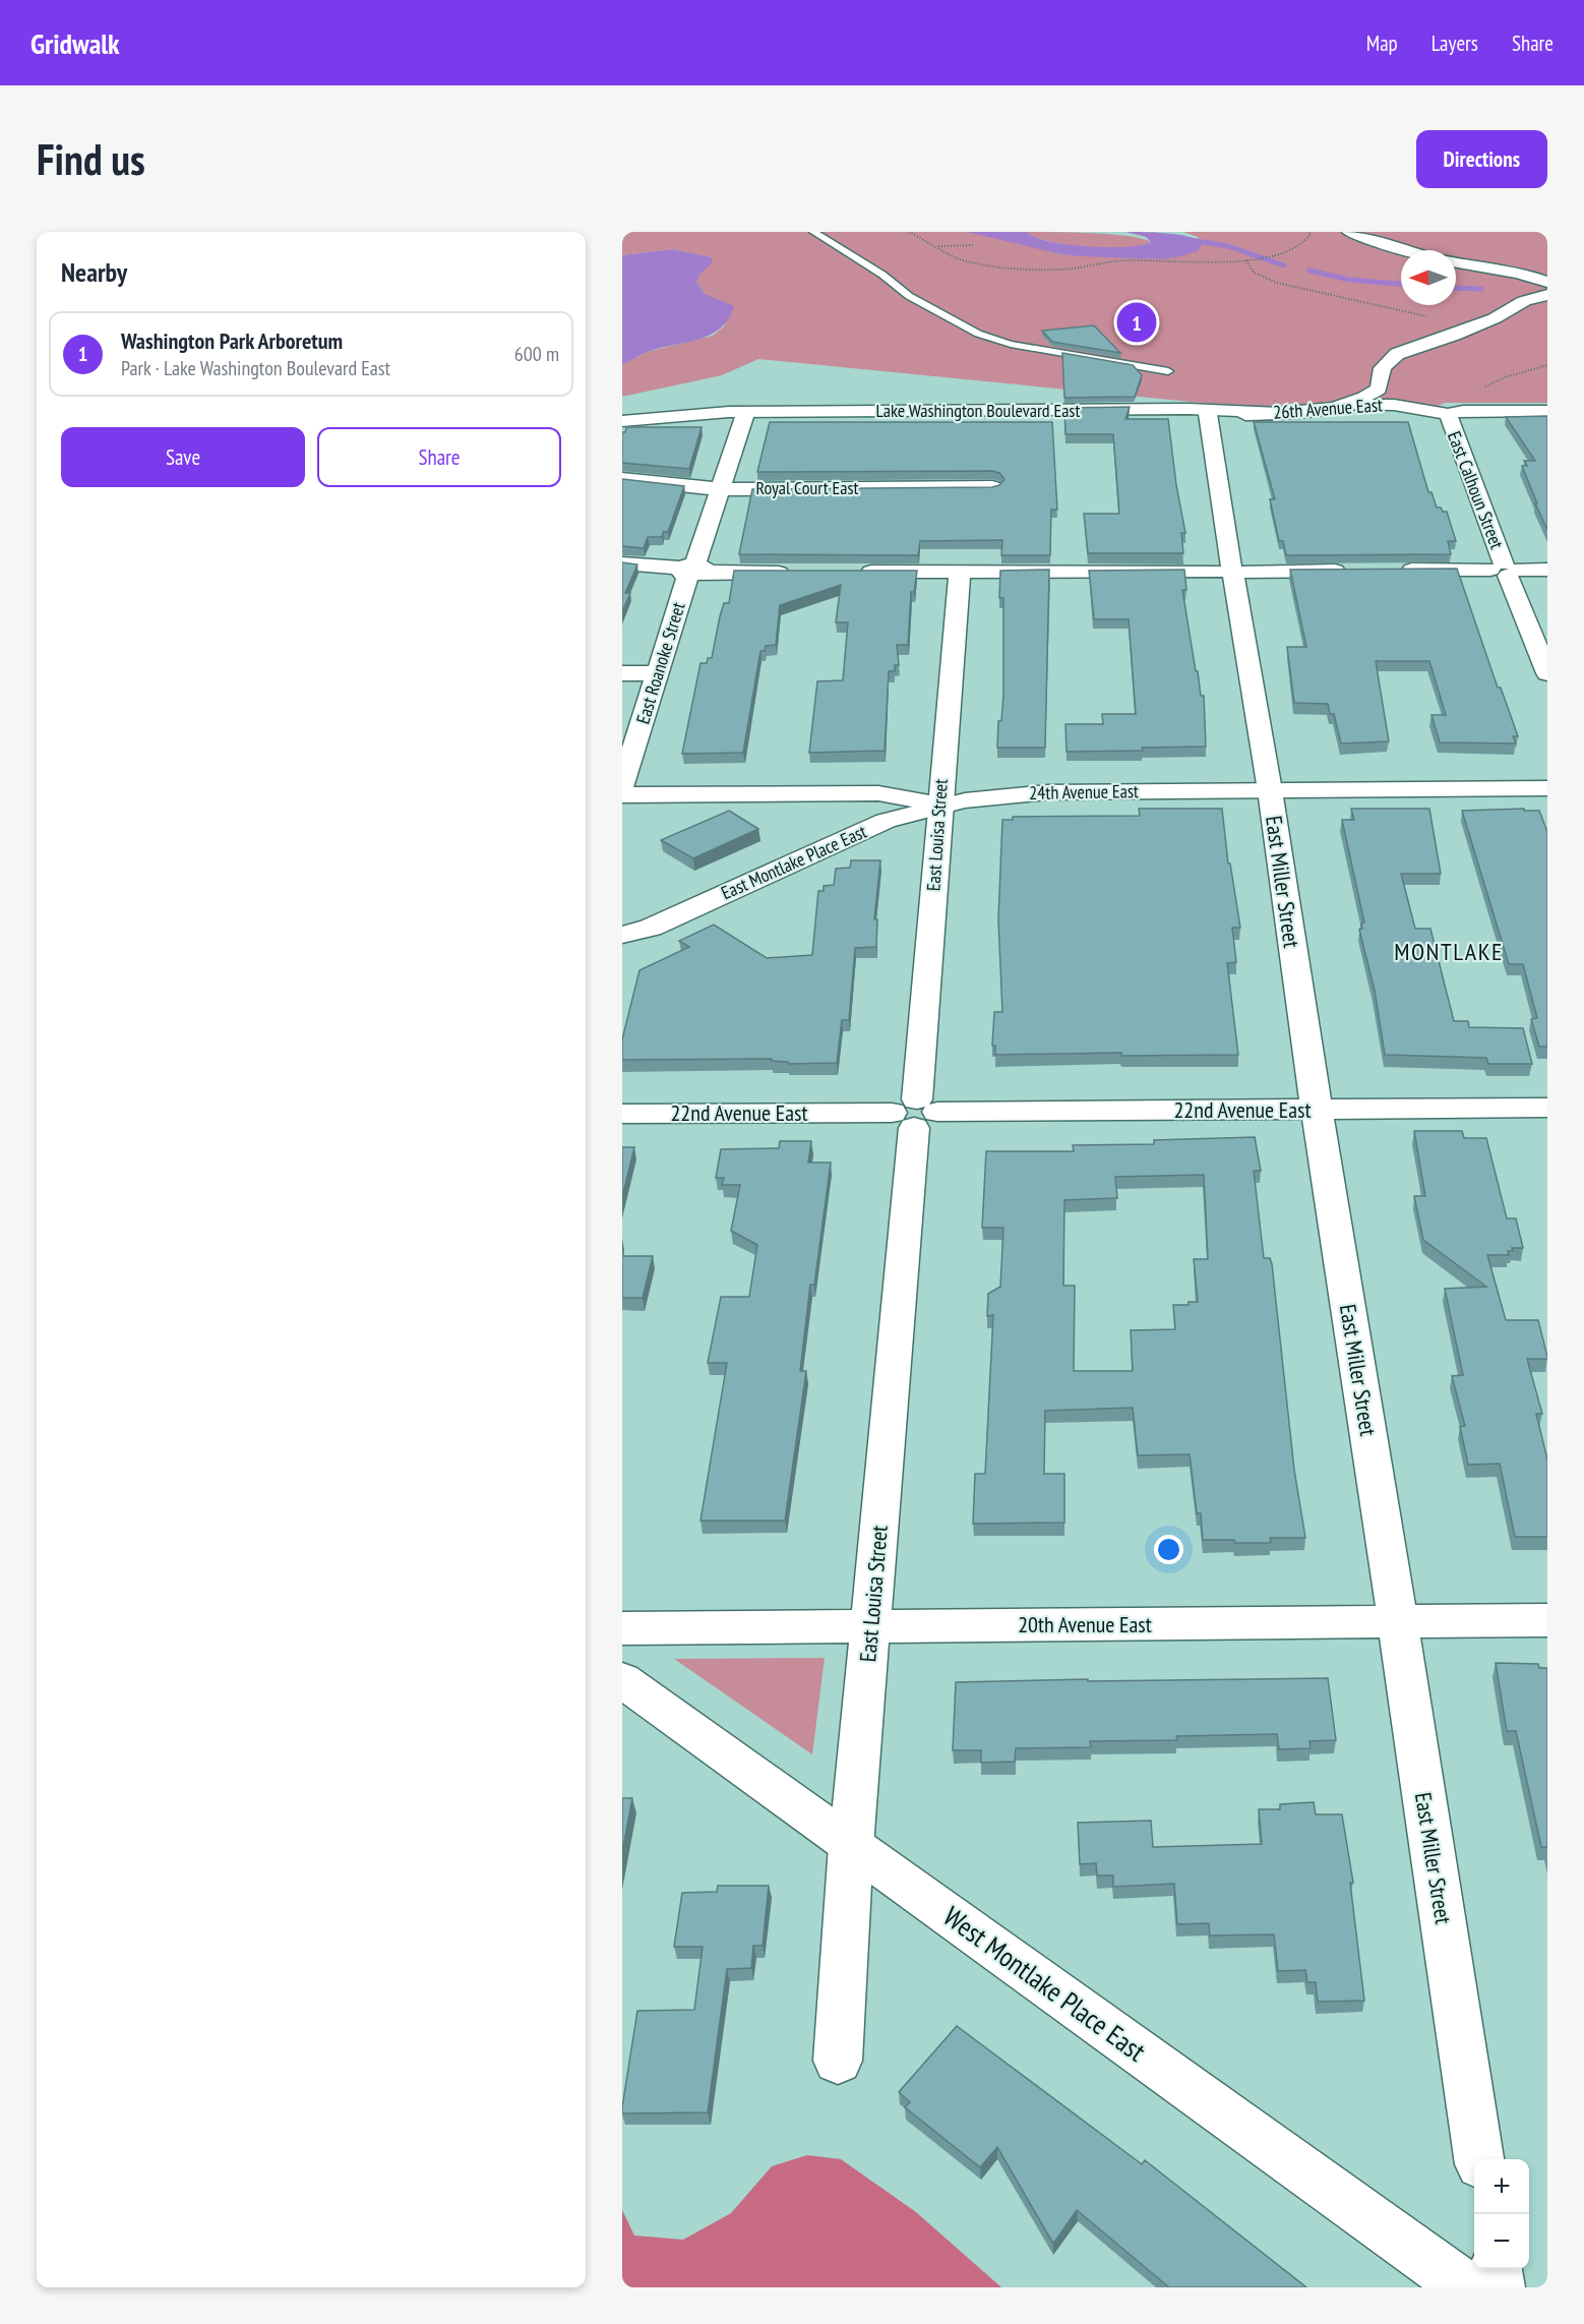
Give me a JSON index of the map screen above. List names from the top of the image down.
{
  "streets": {
    "street": [
      "26th Avenue East",
      "Lake Washington Boulevard East",
      "Royal Court East",
      "East Calhoun Street",
      "East Roanoke Street",
      "24th Avenue East",
      "East Louisa Street",
      "East Montlake Place East",
      "East Miller Street",
      "22nd Avenue East",
      "20th Avenue East",
      "West Montlake Place East"
    ]
  },
  "crossings": [
    ["26th Avenue East", "Lake Washington Boulevard East"],
    ["26th Avenue East", "East Calhoun Street"],
    ["26th Avenue East", "East Miller Street"],
    ["Lake Washington Boulevard East", "East Roanoke Street"],
    ["Lake Washington Boulevard East", "East Miller Street"],
    ["Royal Court East", "East Roanoke Street"],
    ["24th Avenue East", "East Louisa Street"],
    ["24th Avenue East", "East Montlake Place East"],
    ["24th Avenue East", "East Miller Street"],
    ["East Louisa Street", "East Montlake Place East"],
    ["East Louisa Street", "22nd Avenue East"],
    ["East Louisa Street", "20th Avenue East"],
    ["East Louisa Street", "West Montlake Place East"],
    ["East Miller Street", "22nd Avenue East"],
    ["East Miller Street", "20th Avenue East"]
  ],
  "districts": ["MONTLAKE"],
  "north": "left",
  "page": {
    "header": "Gridwalk",
    "nav": ["Map", "Layers", "Share"],
    "buttons": [
      "Directions",
      ["Save", "Share"]
    ],
    "title": "Find us",
    "heading": "Nearby",
    "pins": "1",
    "list": [
      {
        "mark": "1",
        "name": "Washington Park Arboretum",
        "note": "Park · Lake Washington Boulevard East",
        "value": "600 m"
      }
    ],
    "map_buttons": ["+", "−"]
  }
}
